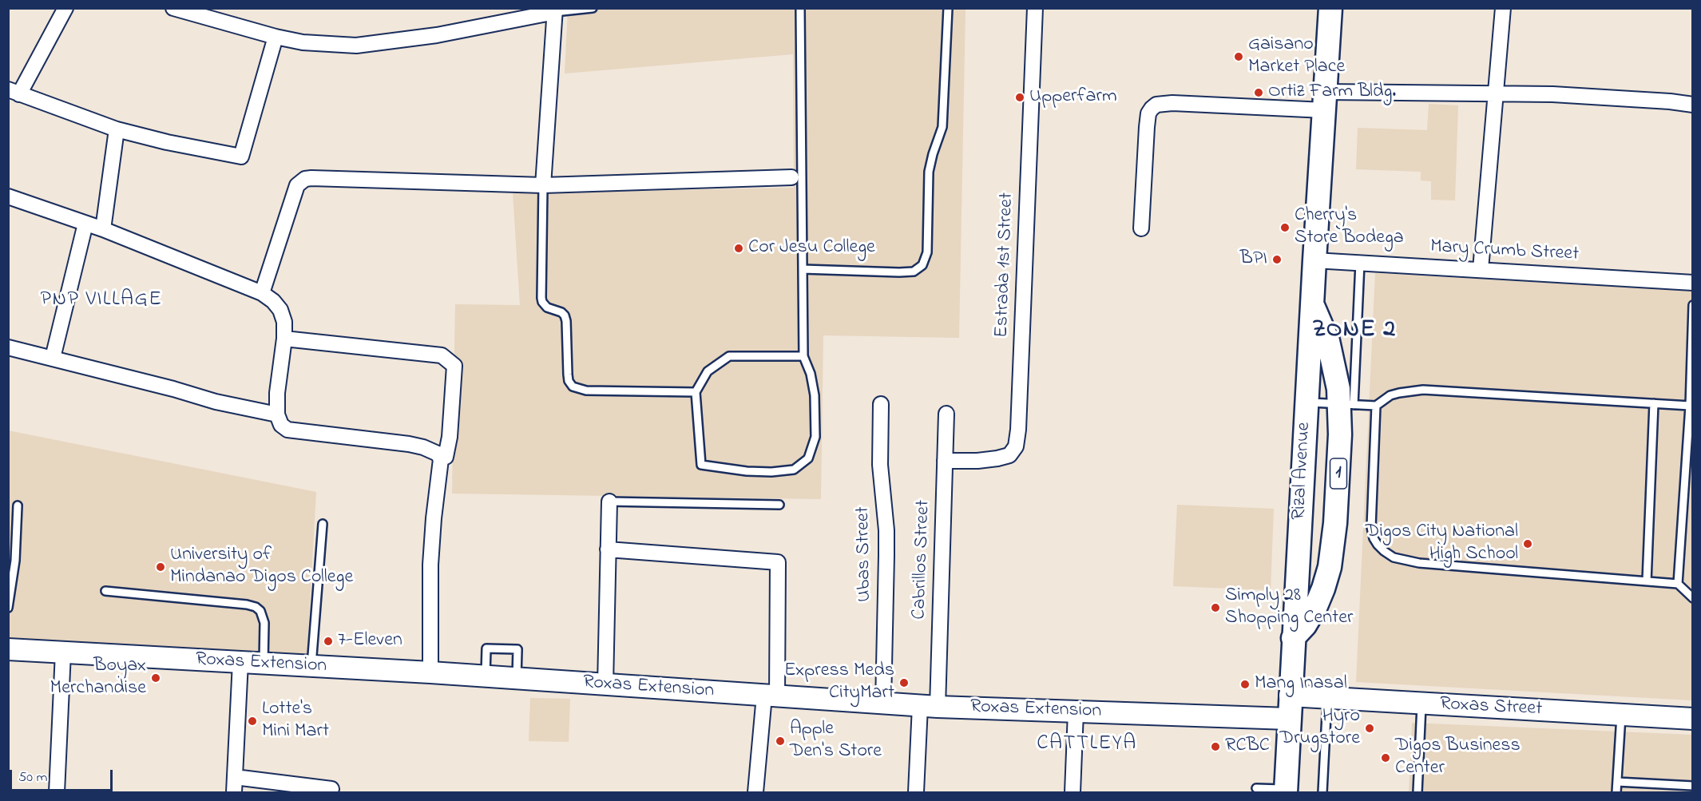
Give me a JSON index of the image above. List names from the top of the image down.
{
  "streets": {
    "main road": [
      "Rizal Avenue",
      "1",
      "Roxas Extension",
      "Roxas Street"
    ],
    "street": [
      "Mary Crumb Street",
      "Estrada 1st Street",
      "Ubas Street",
      "Cabrillos Street"
    ]
  },
  "crossings": [
    ["Mary Crumb Street", "Rizal Avenue"],
    ["Estrada 1st Street", "Cabrillos Street"],
    ["Rizal Avenue", "Roxas Extension"],
    ["Rizal Avenue", "Roxas Street"],
    ["Ubas Street", "Roxas Extension"],
    ["Cabrillos Street", "Roxas Extension"]
  ],
  "districts": ["PNP VILLAGE", "ZONE 2", "CATTLEYA"],
  "places": [
    "Gaisano Market Place",
    "Ortiz Farm Bldg.",
    "Upperfarm",
    "Cherry's Store Bodega",
    "Cor Jesu College",
    "BPI",
    "Digos City National High School",
    "University of Mindanao Digos College",
    "Simply 28 Shopping Center",
    "7-Eleven",
    "Boyax Merchandise",
    "Express Meds CityMart",
    "Mang Inasal",
    "Lotte's Mini Mart",
    "Hyro Drugstore",
    "Apple Den's Store",
    "RCBC",
    "Digos Business Center"
  ],
  "scale_bar": "50 m"
}
